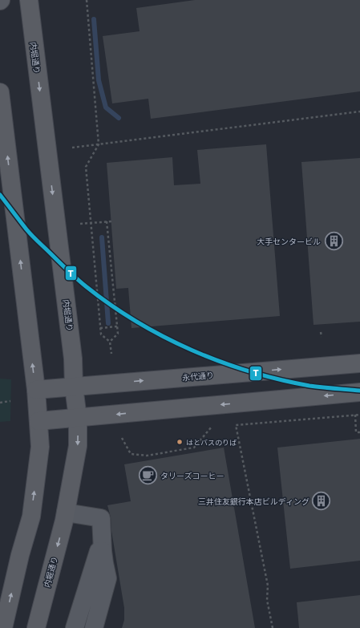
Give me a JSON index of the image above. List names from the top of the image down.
{
  "streets": {
    "main road": ["内堀通り", "永代通り"]
  },
  "crossings": [
    ["内堀通り", "永代通り"]
  ],
  "places": {
    "building": ["大手センタービル", "三井住友銀行本店ビルディング"],
    "other": ["はとバスのりば"],
    "cafe": ["タリーズコーヒー"]
  },
  "lines": ["transit line T"]
}
